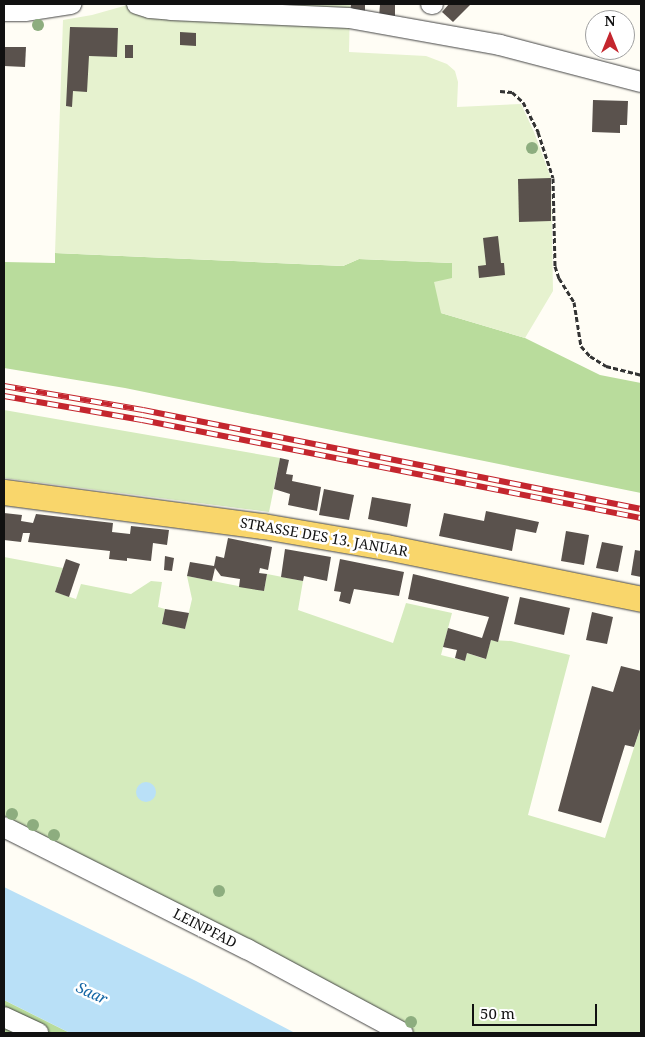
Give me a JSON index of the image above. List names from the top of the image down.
{
  "streets": {
    "main road": ["STRASSE DES 13. JANUAR"],
    "street": ["LEINPFAD"]
  },
  "water": ["Saar"],
  "scale_bar": "50 m",
  "north": "top"
}
